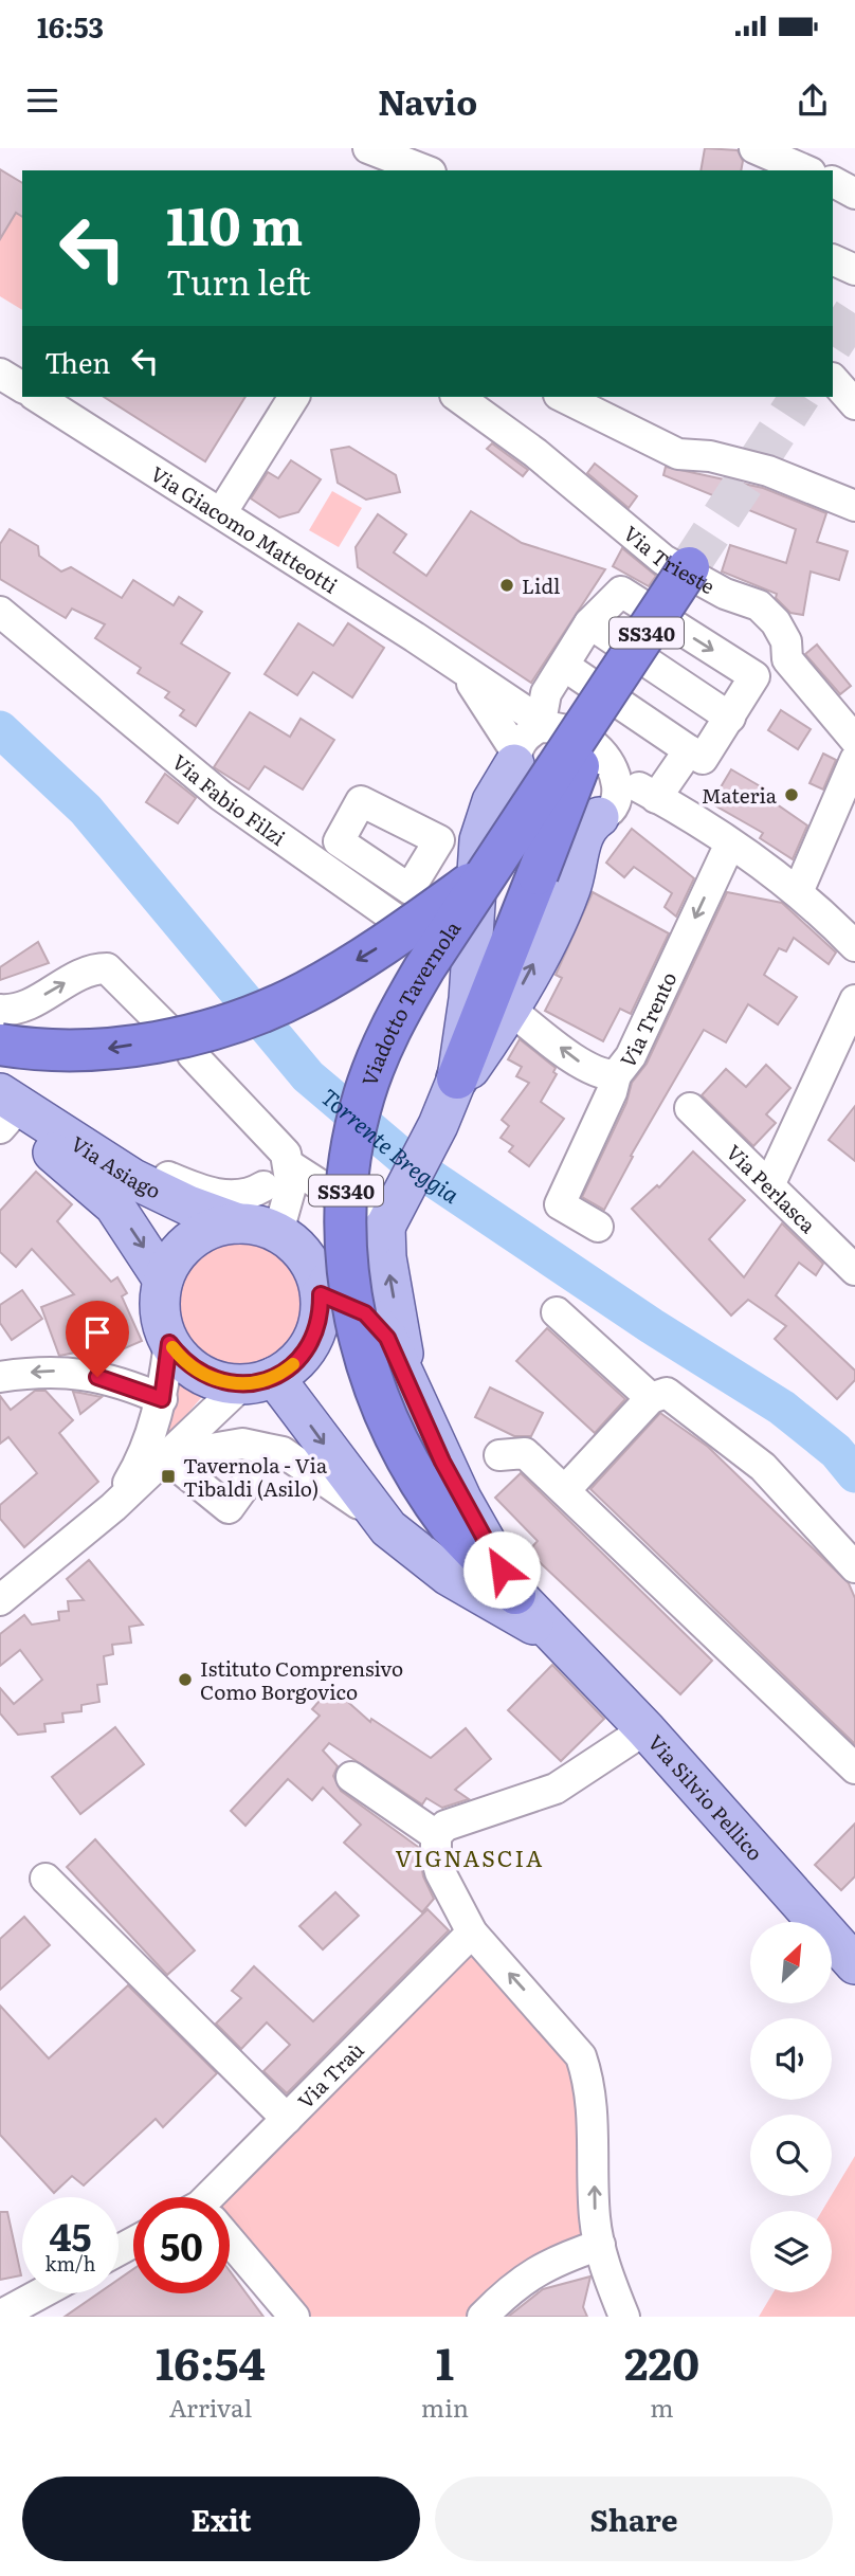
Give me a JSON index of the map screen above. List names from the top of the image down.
{
  "streets": {
    "highway": ["SS340", "Viadotto Tavernola"],
    "main road": ["Via Asiago", "Via Silvio Pellico"],
    "street": [
      "Via Giacomo Matteotti",
      "Via Trieste",
      "Via Fabio Filzi",
      "Via Trento",
      "Via Perlasca",
      "Via Traù"
    ]
  },
  "crossings": [
    ["SS340", "Viadotto Tavernola"],
    ["Viadotto Tavernola", "Via Silvio Pellico"],
    ["Via Asiago", "Via Silvio Pellico"]
  ],
  "districts": ["VIGNASCIA"],
  "water": ["Torrente Breggia"],
  "places": {
    "other": ["Lidl", "Materia", "Istituto Comprensivo Como Borgovico"],
    "transit": ["Tavernola - Via Tibaldi (Asilo)"]
  },
  "north": "top right",
  "page": {
    "status": "16:53",
    "header": "Navio",
    "turn": ["110 m", "Turn left"],
    "then": "Then",
    "speed": "45 km/h",
    "limit": "50",
    "eta": [
      "16:54",
      "Arrival",
      "1",
      "min",
      "220",
      "m"
    ],
    "buttons": ["Exit", "Share"]
  }
}
